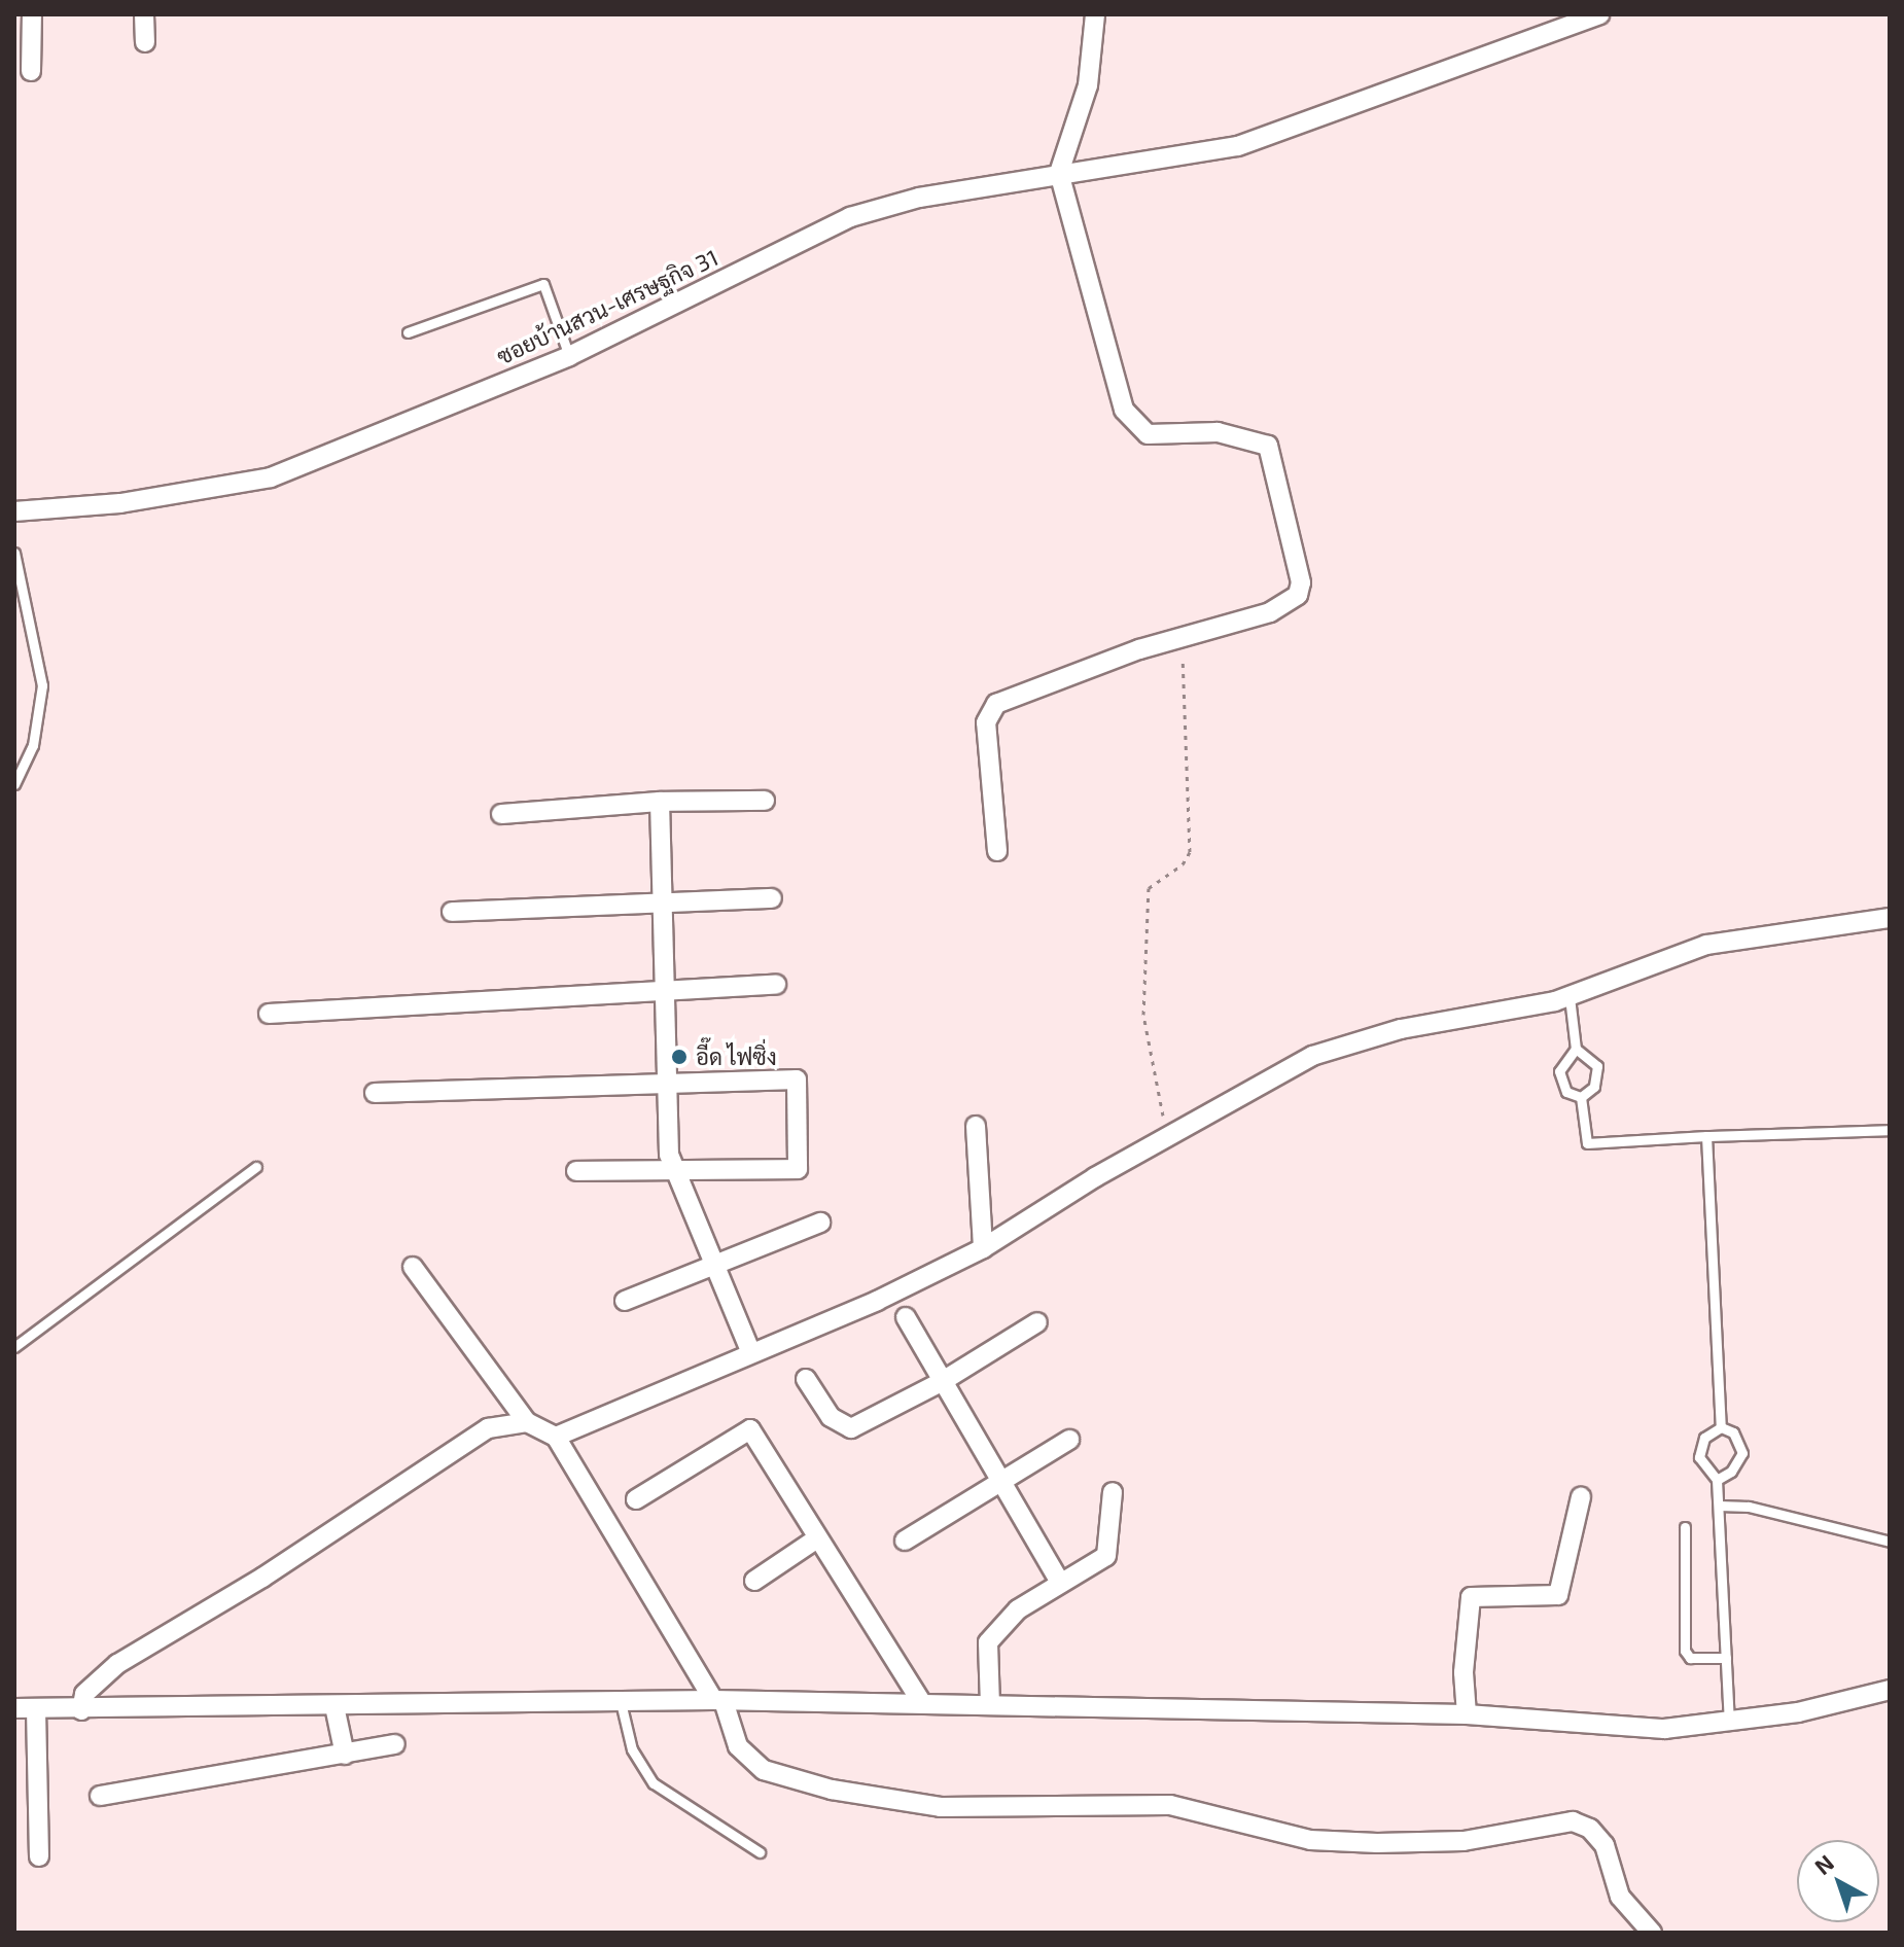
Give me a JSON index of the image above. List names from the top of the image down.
{
  "streets": {
    "street": ["ซอยบ้านสวน-เศรษฐกิจ 31"]
  },
  "places": ["อี๊ด ไฟซิ่ง"],
  "north": "top left"
}
